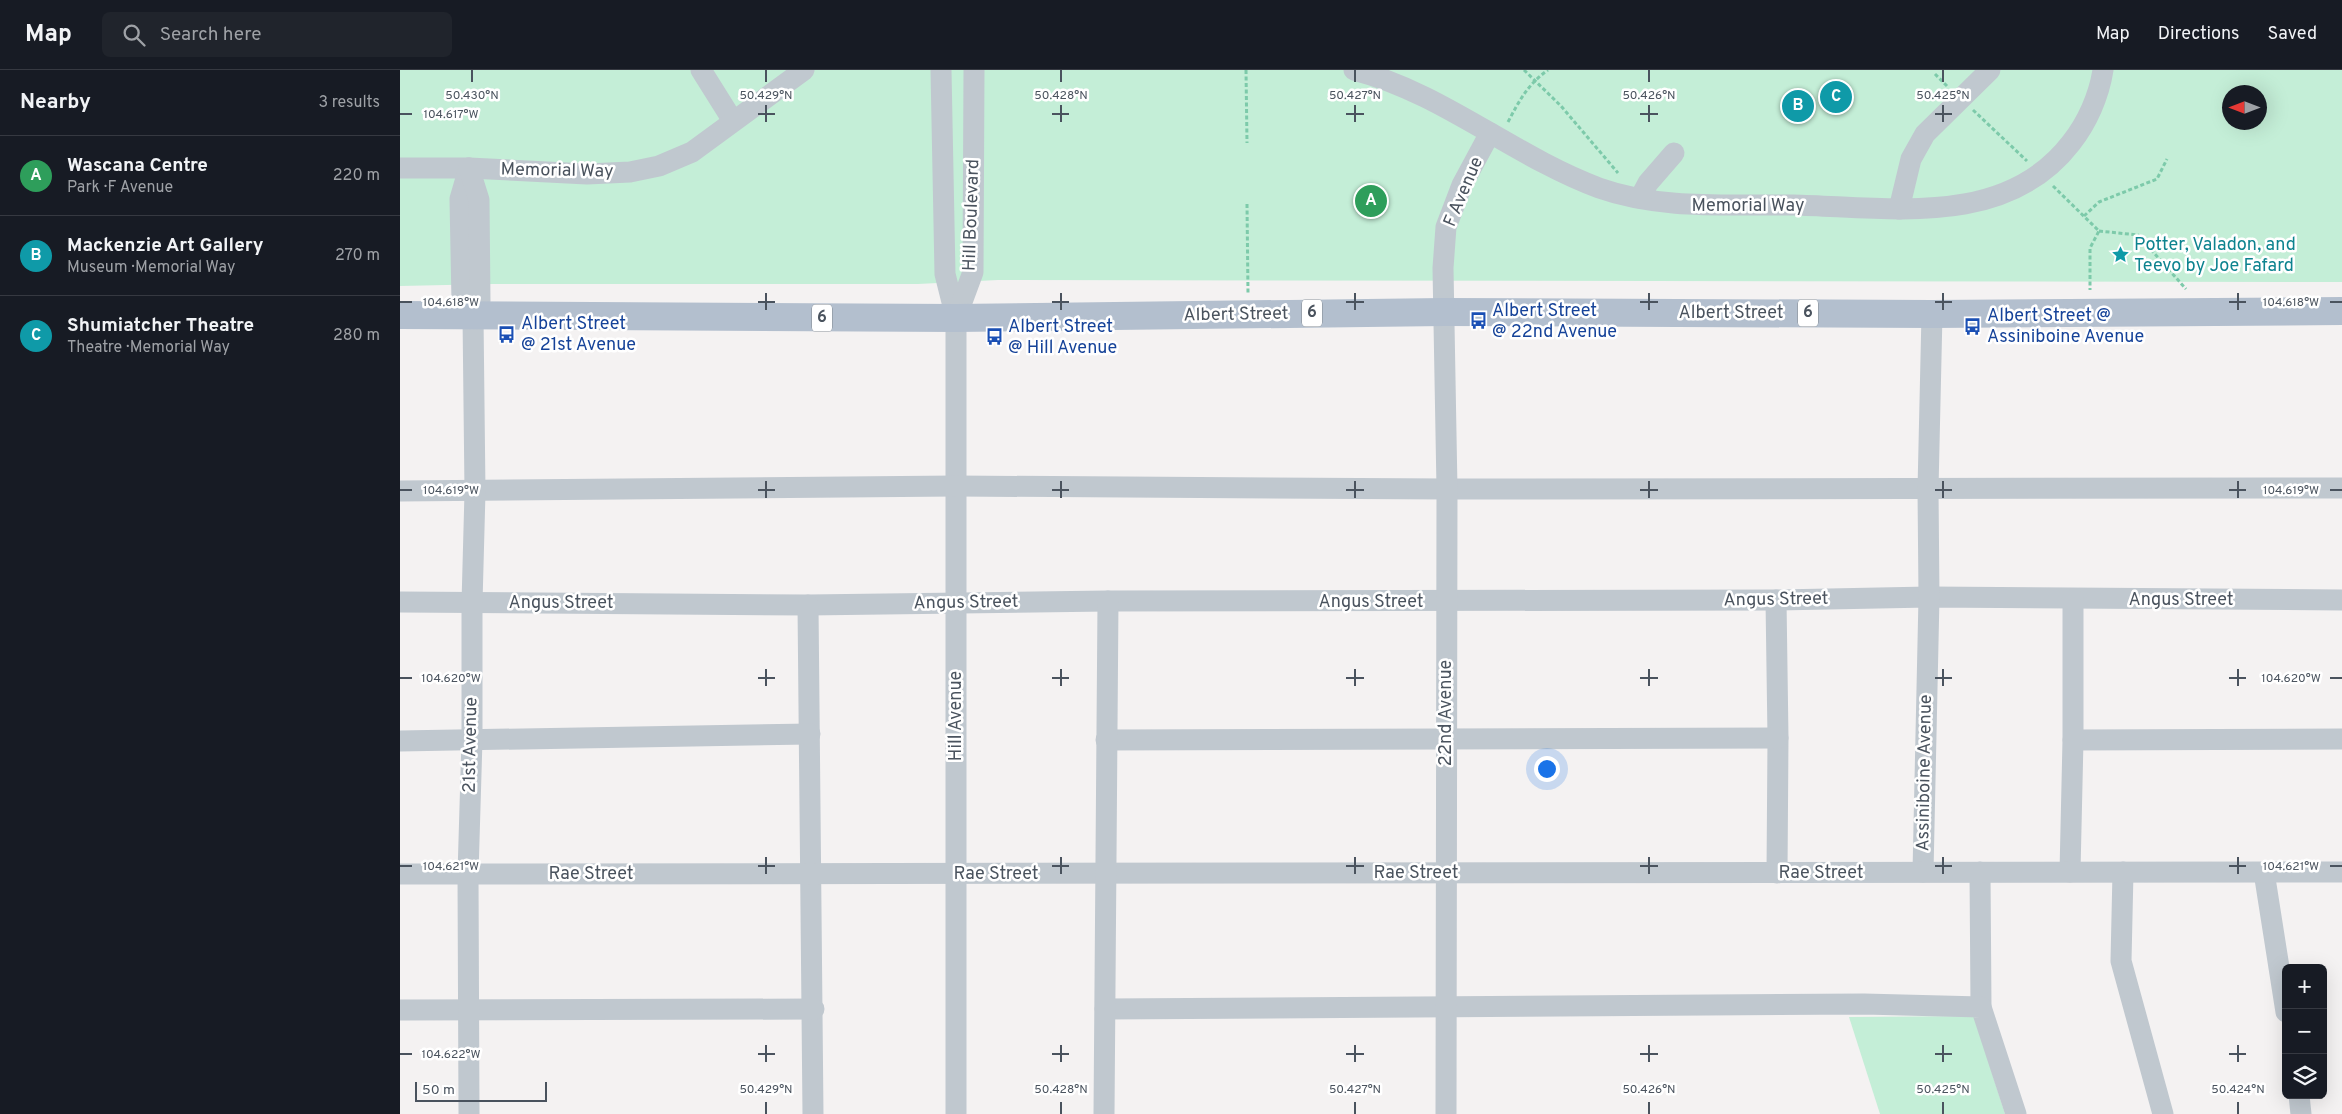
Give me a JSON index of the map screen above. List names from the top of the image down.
{
  "streets": {
    "main road": ["6", "Albert Street"],
    "street": [
      "Memorial Way",
      "F Avenue",
      "Hill Boulevard",
      "Angus Street",
      "22nd Avenue",
      "Hill Avenue",
      "21st Avenue",
      "Assiniboine Avenue",
      "Rae Street"
    ]
  },
  "crossings": [
    ["Memorial Way", "F Avenue"],
    ["F Avenue", "Albert Street"],
    ["F Avenue", "22nd Avenue"],
    ["Hill Boulevard", "Albert Street"],
    ["Hill Boulevard", "Hill Avenue"],
    ["Albert Street", "22nd Avenue"],
    ["Albert Street", "Hill Avenue"],
    ["Albert Street", "21st Avenue"],
    ["Albert Street", "Assiniboine Avenue"],
    ["Angus Street", "22nd Avenue"],
    ["Angus Street", "Hill Avenue"],
    ["Angus Street", "21st Avenue"],
    ["Angus Street", "Assiniboine Avenue"],
    ["22nd Avenue", "Rae Street"],
    ["Hill Avenue", "Rae Street"],
    ["21st Avenue", "Rae Street"],
    ["Assiniboine Avenue", "Rae Street"]
  ],
  "places": {
    "place": ["Potter, Valadon, and Teevo by Joe Fafard"],
    "bus stop": [
      "Albert Street @ 22nd Avenue",
      "Albert Street @ Assiniboine Avenue",
      "Albert Street @ 21st Avenue",
      "Albert Street @ Hill Avenue"
    ]
  },
  "scale_bar": "50 m",
  "north": "left",
  "page": {
    "header": "Map",
    "search": "Search here",
    "nav": ["Map", "Directions", "Saved"],
    "heading": ["Nearby", "3 results"],
    "pins": ["C", "B", "A"],
    "list": [
      {
        "mark": "A",
        "name": "Wascana Centre",
        "note": "Park · F Avenue",
        "value": "220 m"
      },
      {
        "mark": "B",
        "name": "Mackenzie Art Gallery",
        "note": "Museum · Memorial Way",
        "value": "270 m"
      },
      {
        "mark": "C",
        "name": "Shumiatcher Theatre",
        "note": "Theatre · Memorial Way",
        "value": "280 m"
      }
    ],
    "map_buttons": ["+", "−"],
    "scale": "50 m"
  },
  "coordinates": [
    "50.430°N",
    "50.429°N",
    "50.428°N",
    "50.427°N",
    "50.426°N",
    "50.425°N",
    "104.617°W",
    "104.618°W",
    "104.619°W",
    "104.620°W",
    "104.621°W",
    "104.622°W",
    "50.424°N"
  ]
}
